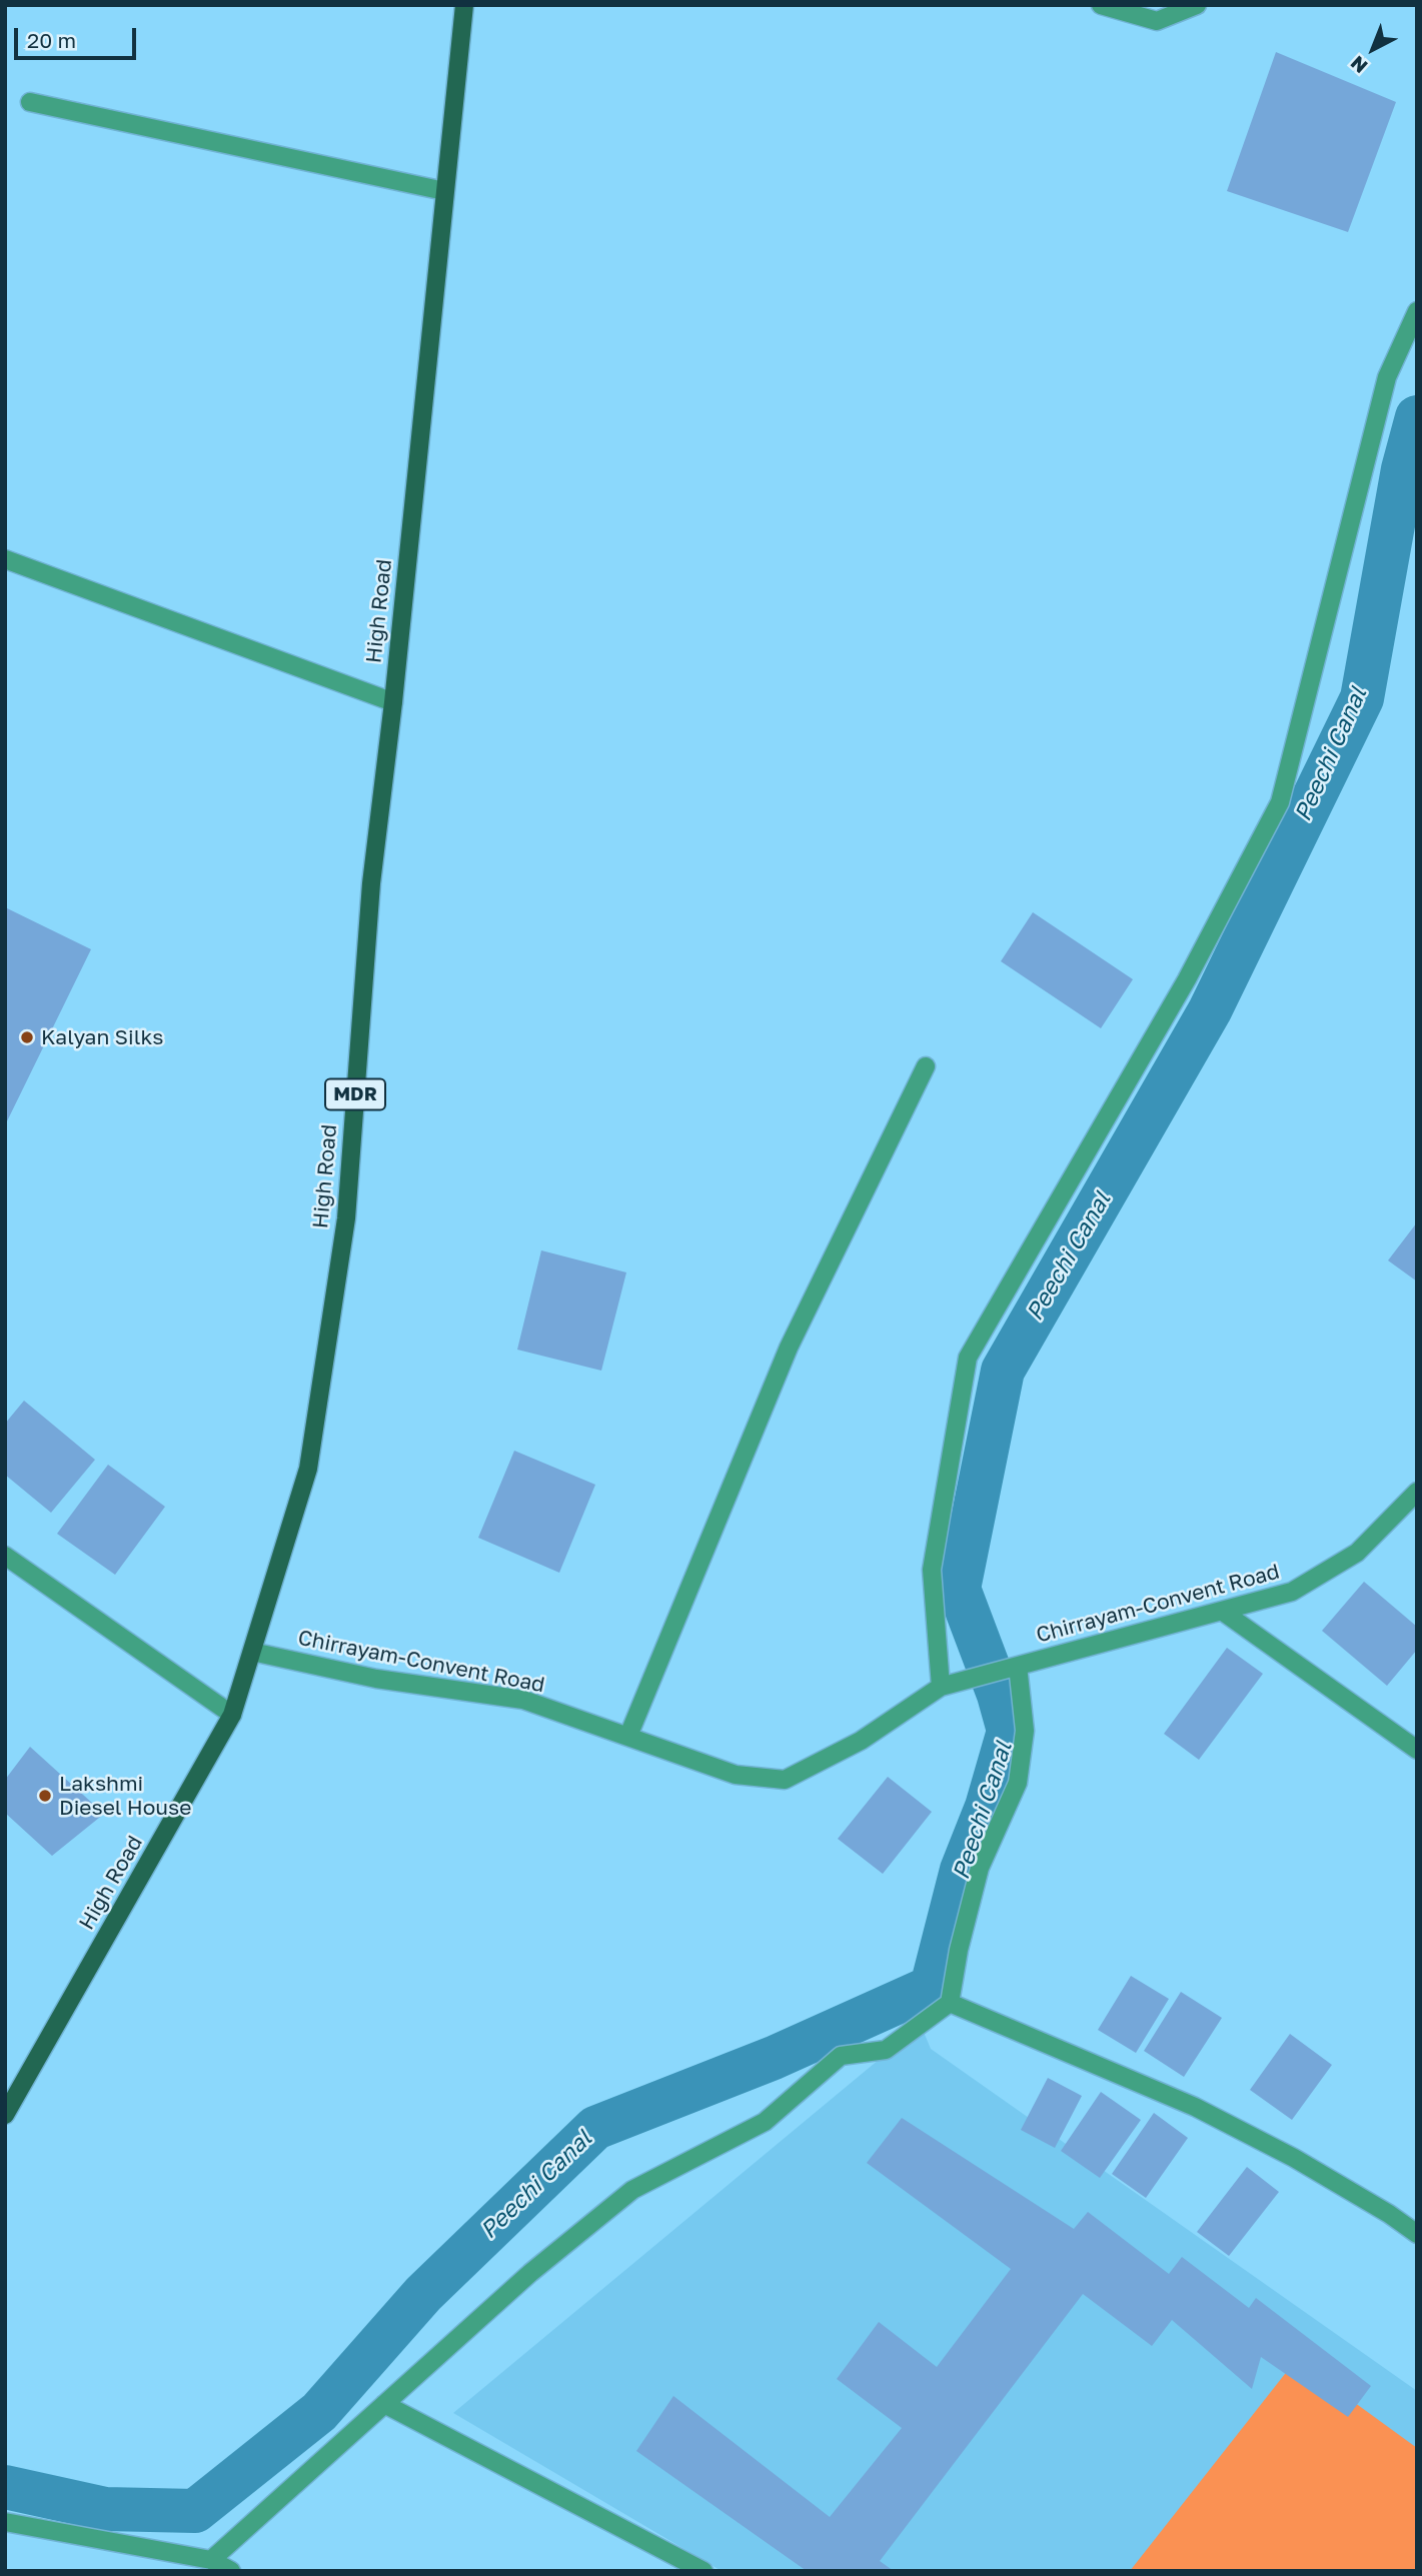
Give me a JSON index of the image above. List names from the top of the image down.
{
  "streets": {
    "main road": ["High Road", "MDR"],
    "street": ["Chirrayam-Convent Road"]
  },
  "crossings": [
    ["High Road", "Chirrayam-Convent Road"]
  ],
  "water": ["Peechi Canal"],
  "places": ["Kalyan Silks", "Lakshmi Diesel House"],
  "scale_bar": "20 m",
  "north": "bottom left"
}
